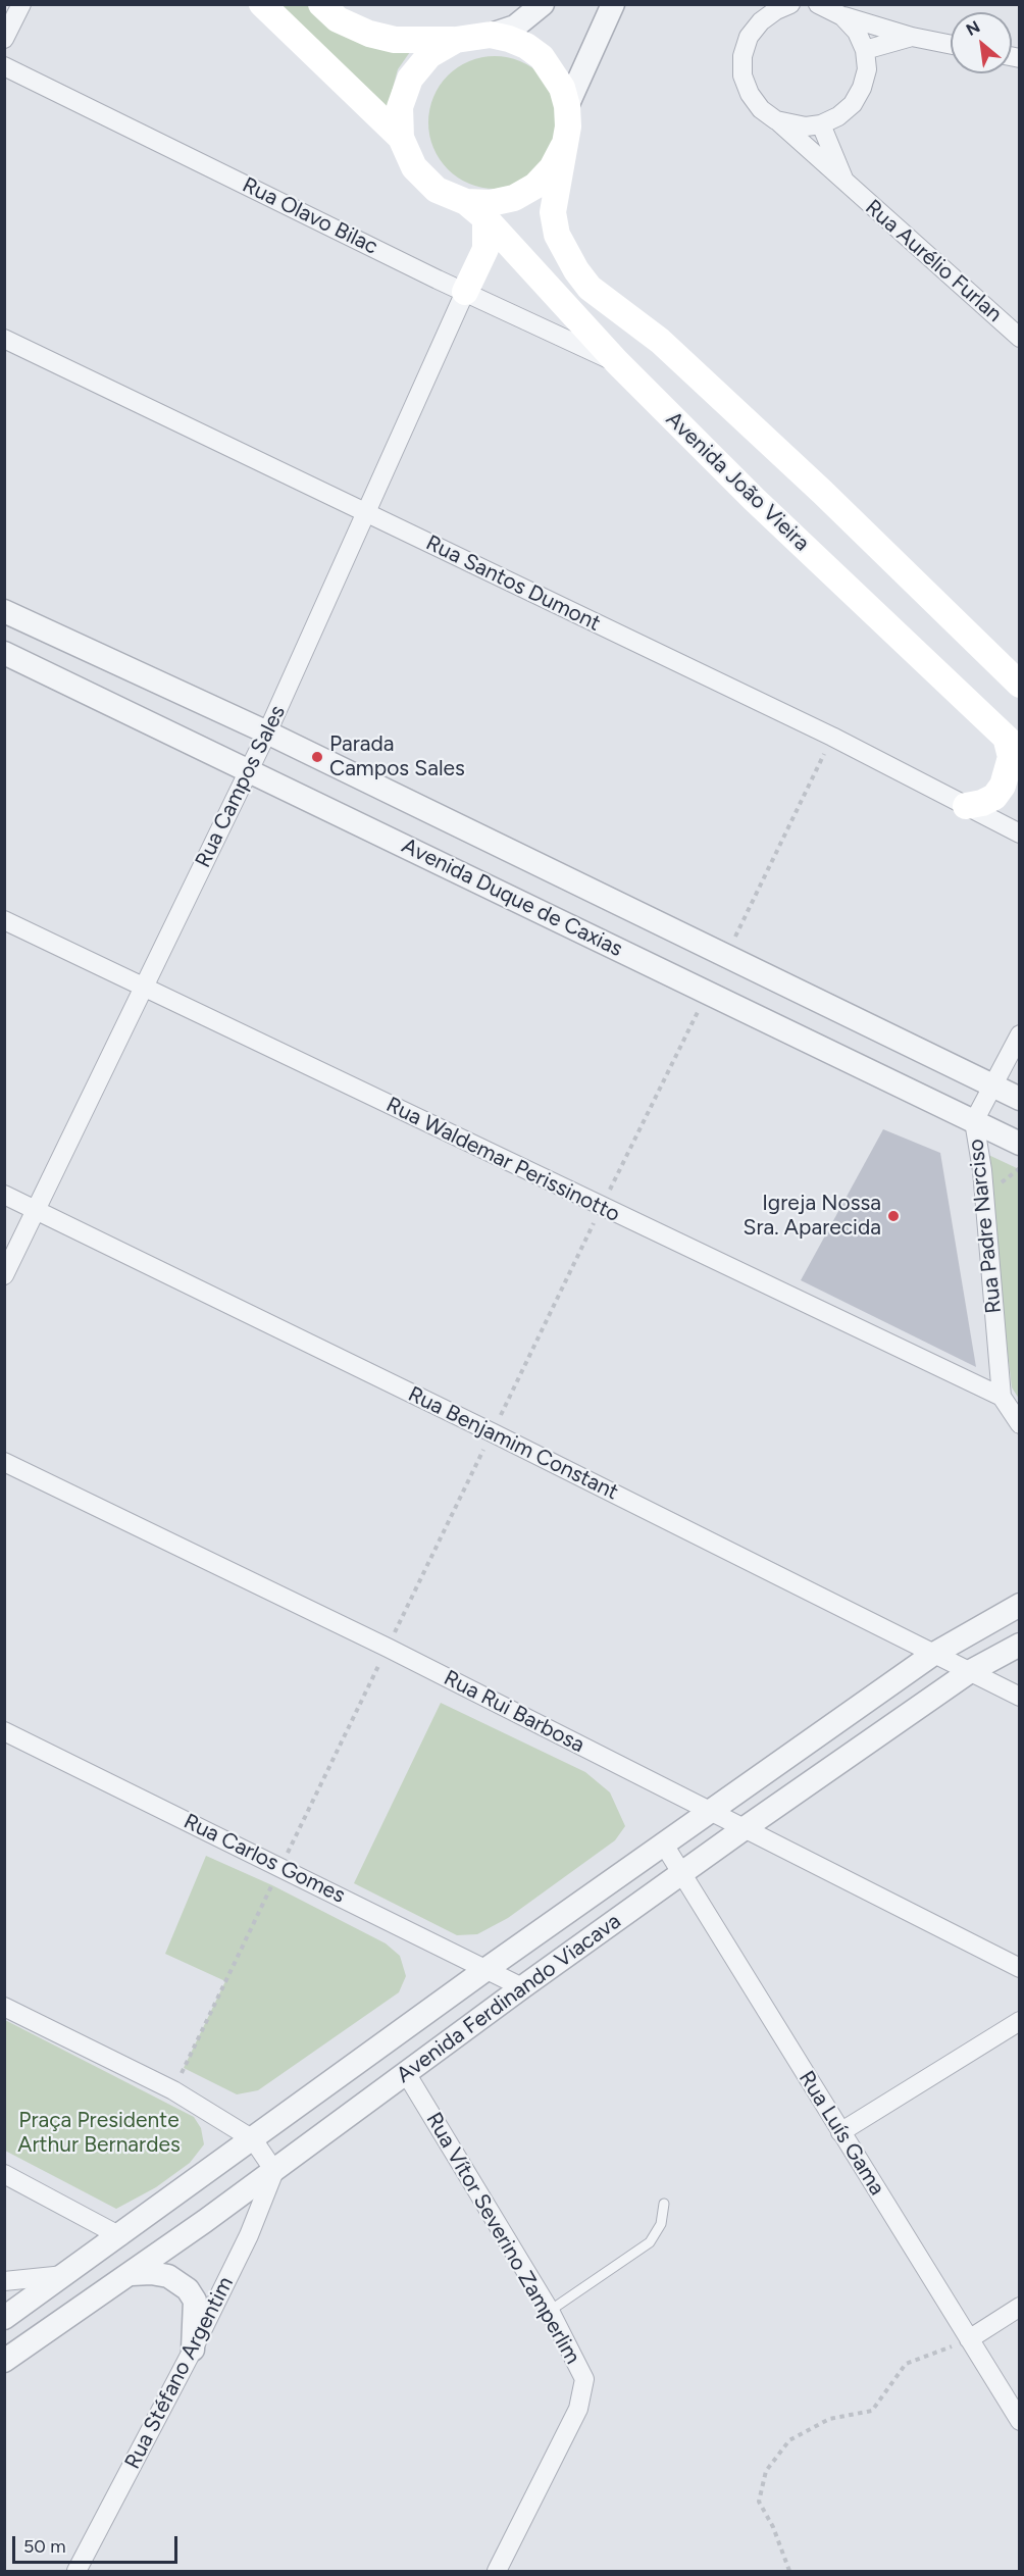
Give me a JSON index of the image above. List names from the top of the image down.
{
  "streets": {
    "main road": ["Avenida João Vieira"],
    "street": [
      "Rua Olavo Bilac",
      "Rua Aurélio Furlan",
      "Rua Santos Dumont",
      "Rua Campos Sales",
      "Avenida Duque de Caxias",
      "Rua Waldemar Perissinotto",
      "Rua Padre Narciso",
      "Rua Benjamim Constant",
      "Rua Rui Barbosa",
      "Rua Carlos Gomes",
      "Avenida Ferdinando Viacava",
      "Rua Luís Gama",
      "Rua Vítor Severino Zamperlim",
      "Rua Stéfano Argentim"
    ]
  },
  "crossings": [
    ["Rua Olavo Bilac", "Avenida João Vieira"],
    ["Rua Olavo Bilac", "Rua Campos Sales"],
    ["Rua Santos Dumont", "Rua Campos Sales"],
    ["Rua Campos Sales", "Avenida Duque de Caxias"],
    ["Rua Campos Sales", "Rua Waldemar Perissinotto"],
    ["Rua Campos Sales", "Rua Benjamim Constant"],
    ["Avenida Duque de Caxias", "Rua Padre Narciso"],
    ["Rua Waldemar Perissinotto", "Rua Padre Narciso"],
    ["Rua Benjamim Constant", "Avenida Ferdinando Viacava"],
    ["Rua Rui Barbosa", "Avenida Ferdinando Viacava"],
    ["Rua Carlos Gomes", "Avenida Ferdinando Viacava"],
    ["Avenida Ferdinando Viacava", "Rua Luís Gama"],
    ["Avenida Ferdinando Viacava", "Rua Vítor Severino Zamperlim"],
    ["Avenida Ferdinando Viacava", "Rua Stéfano Argentim"]
  ],
  "parks": ["Praça Presidente Arthur Bernardes"],
  "places": ["Parada Campos Sales", "Igreja Nossa Sra. Aparecida"],
  "scale_bar": "50 m",
  "north": "top left"
}
